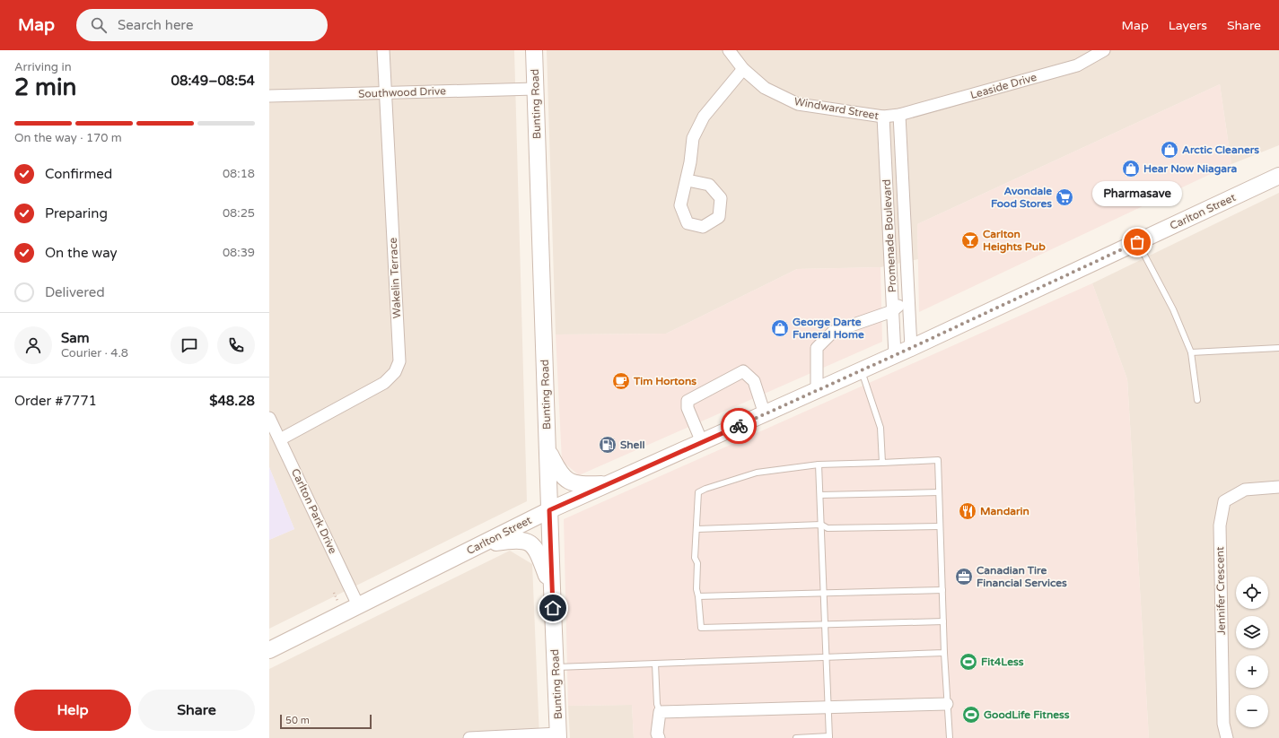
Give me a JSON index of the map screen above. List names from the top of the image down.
{
  "streets": {
    "main road": ["Bunting Road", "Carlton Street"],
    "street": [
      "Leaside Drive",
      "Southwood Drive",
      "Windward Street",
      "Promenade Boulevard",
      "Wakelin Terrace",
      "Carlton Park Drive",
      "Jennifer Crescent"
    ]
  },
  "crossings": [
    ["Leaside Drive", "Windward Street"],
    ["Leaside Drive", "Promenade Boulevard"],
    ["Southwood Drive", "Bunting Road"],
    ["Southwood Drive", "Wakelin Terrace"],
    ["Bunting Road", "Carlton Street"],
    ["Windward Street", "Promenade Boulevard"],
    ["Carlton Street", "Promenade Boulevard"],
    ["Carlton Street", "Carlton Park Drive"],
    ["Wakelin Terrace", "Carlton Park Drive"]
  ],
  "places": {
    "shop": ["Arctic Cleaners", "Hear Now Niagara", "George Darte Funeral Home"],
    "supermarket": ["Avondale Food Stores"],
    "bar": ["Carlton Heights Pub"],
    "other": ["Pharmasave"],
    "cafe": ["Tim Hortons"],
    "fuel station": ["Shell"],
    "restaurant": ["Mandarin"],
    "office": ["Canadian Tire Financial Services"],
    "sports": ["Fit4Less", "GoodLife Fitness"]
  },
  "scale_bar": "50 m",
  "page": {
    "header": "Map",
    "search": "Search here",
    "nav": ["Map", "Layers", "Share"],
    "heading": ["2 min", "Arriving in", "08:49–08:54"],
    "panel": [
      "Sam",
      "Courier · 4.8",
      "Order #7771",
      "$48.28"
    ],
    "bar": "On the way · 170 m",
    "list": [
      ["Confirmed", "08:18"],
      ["Preparing", "08:25"],
      ["On the way", "08:39"],
      "Delivered"
    ],
    "bubble": "Pharmasave",
    "map_buttons": ["+", "−"],
    "buttons": ["Help", "Share"],
    "scale": "50 m"
  }
}
